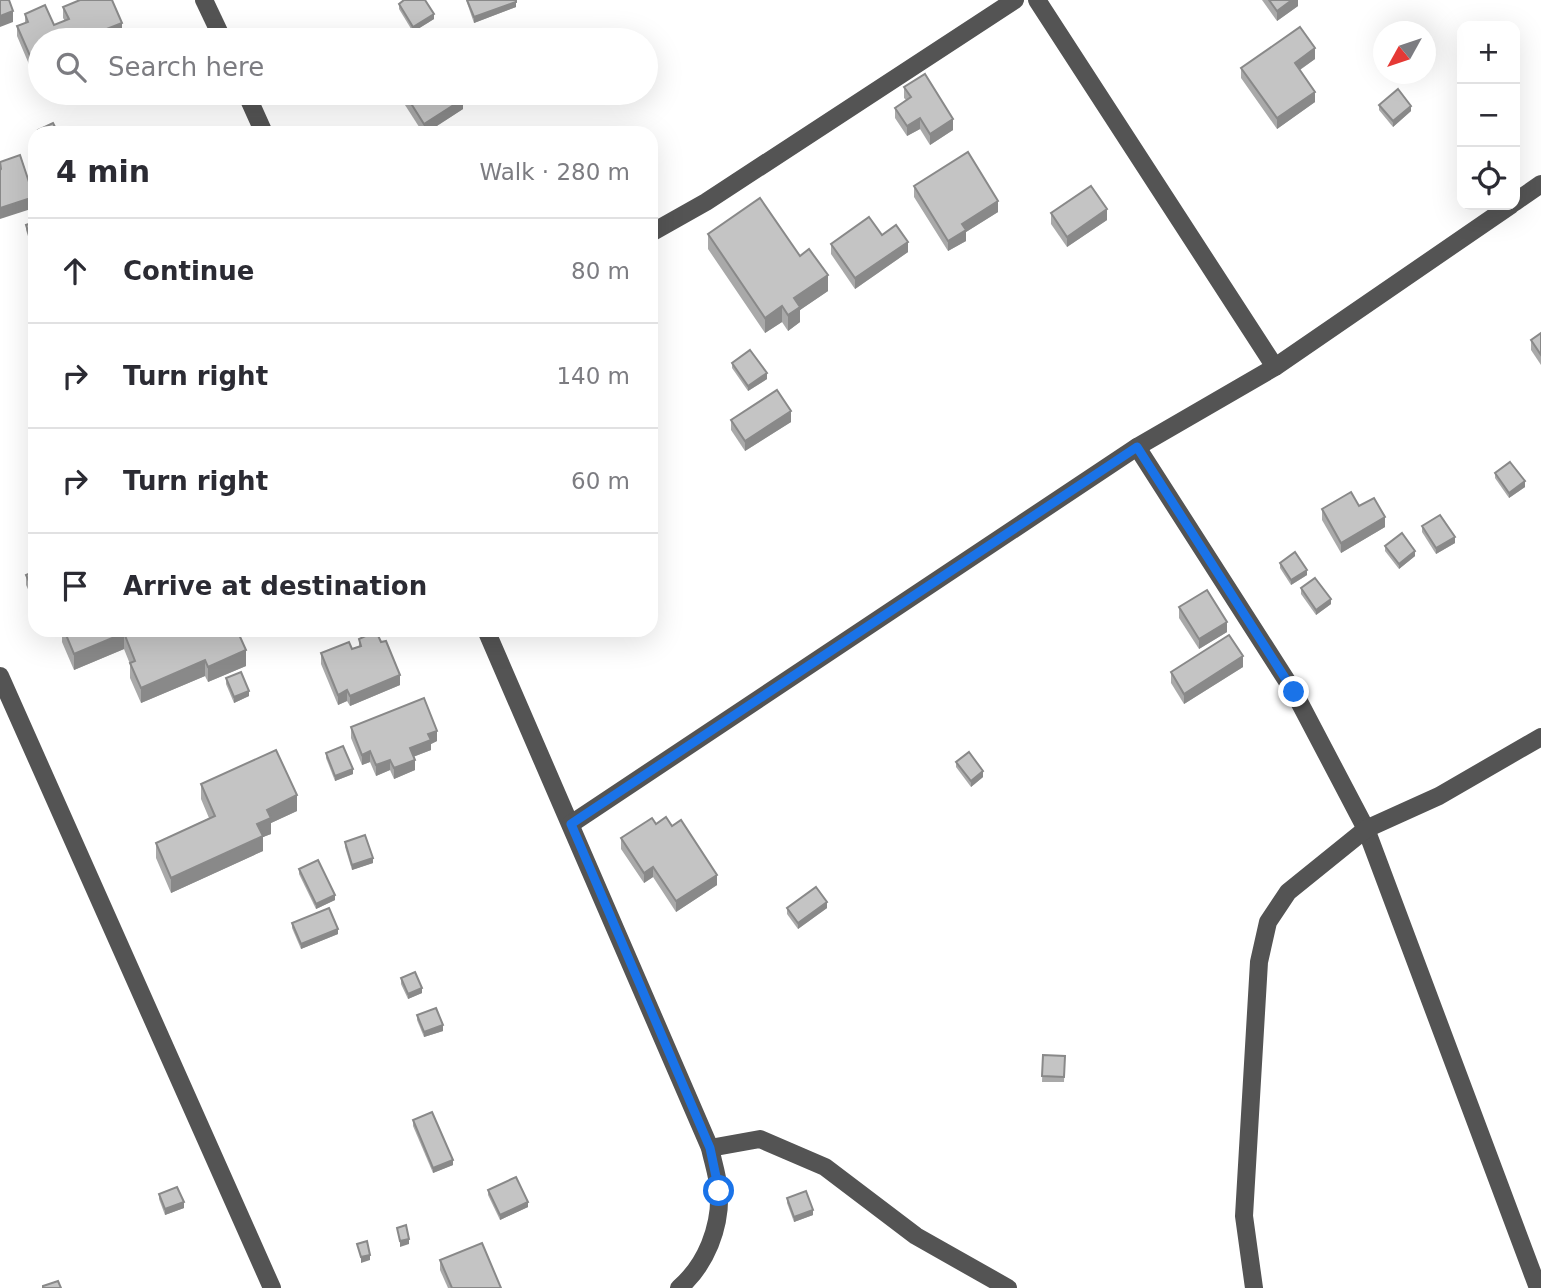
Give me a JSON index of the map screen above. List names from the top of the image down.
{
  "north": "bottom left",
  "page": {
    "map_buttons": ["+", "−"],
    "search": "Search here",
    "heading": ["4 min", "Walk · 280 m"],
    "list": [
      ["Continue", "80 m"],
      ["Turn right", "140 m"],
      ["Turn right", "60 m"],
      "Arrive at destination"
    ]
  }
}
